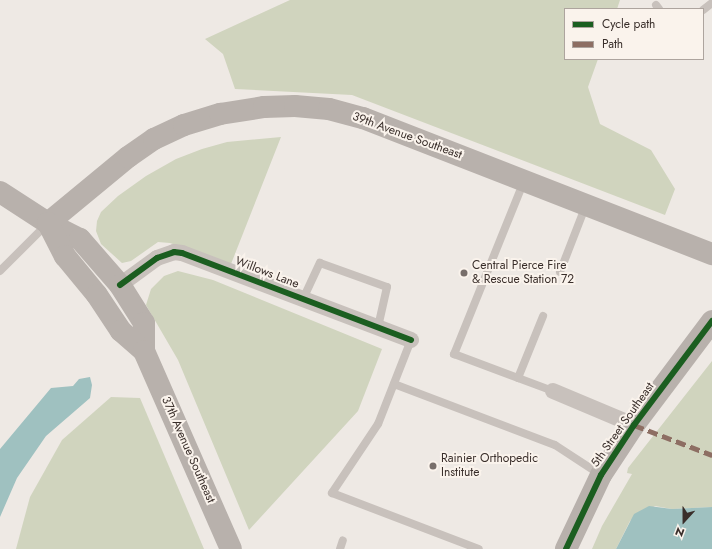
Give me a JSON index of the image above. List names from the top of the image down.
{
  "streets": {
    "main road": ["39th Avenue Southeast", "5th Street Southeast", "37th Avenue Southeast"],
    "street": ["Willows Lane"]
  },
  "crossings": [
    ["39th Avenue Southeast", "37th Avenue Southeast"],
    ["Willows Lane", "37th Avenue Southeast"]
  ],
  "places": ["Central Pierce Fire & Rescue Station 72", "Rainier Orthopedic Institute"],
  "legend": ["Cycle path", "Path"],
  "north": "bottom"
}
